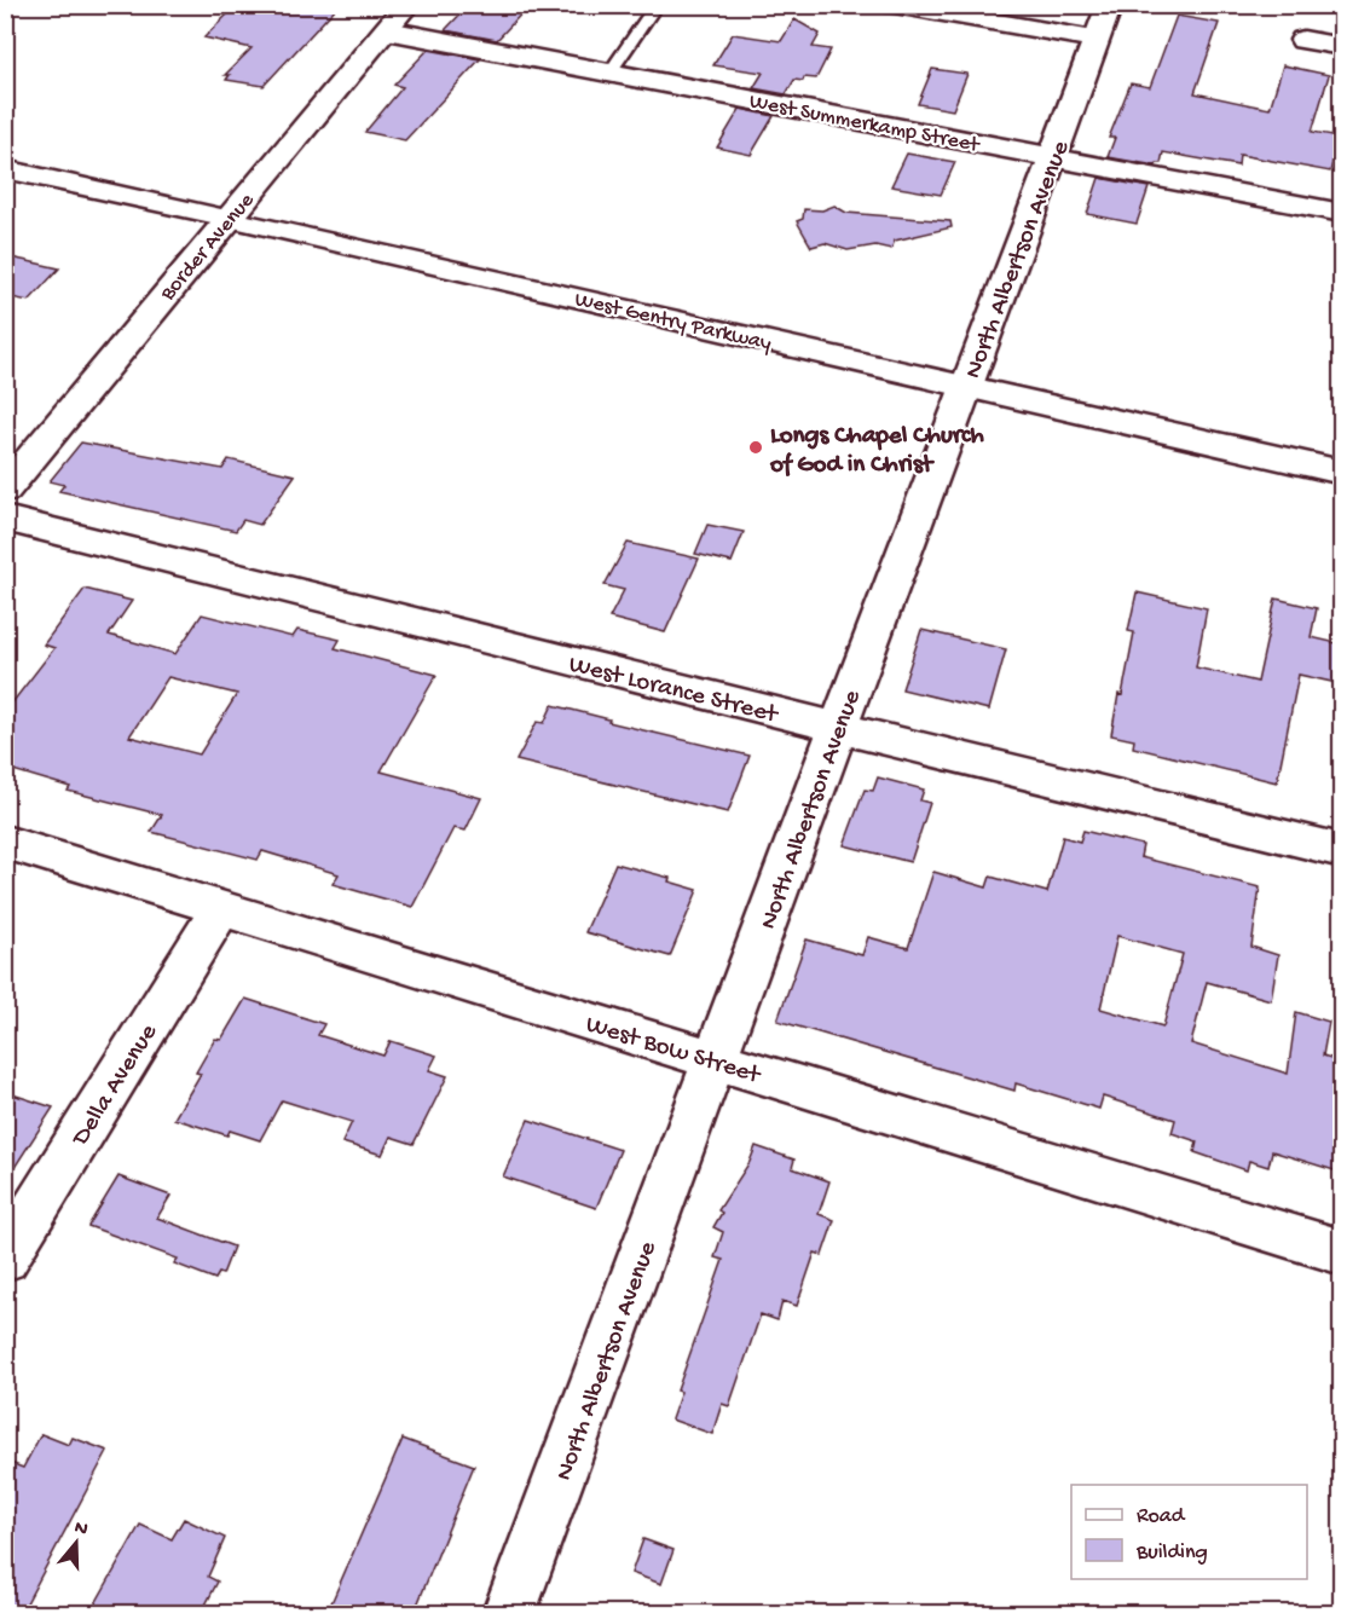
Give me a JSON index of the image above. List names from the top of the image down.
{
  "streets": {
    "street": [
      "West Summerkamp Street",
      "Border Avenue",
      "North Albertson Avenue",
      "West Gentry Parkway",
      "West Lorance Street",
      "West Bow Street",
      "Della Avenue"
    ]
  },
  "crossings": [
    ["West Summerkamp Street", "Border Avenue"],
    ["West Summerkamp Street", "North Albertson Avenue"],
    ["Border Avenue", "West Gentry Parkway"],
    ["North Albertson Avenue", "West Gentry Parkway"],
    ["North Albertson Avenue", "West Lorance Street"],
    ["North Albertson Avenue", "West Bow Street"],
    ["West Bow Street", "Della Avenue"]
  ],
  "places": ["Longs Chapel Church of God in Christ"],
  "legend": ["Road", "Building"],
  "north": "top"
}
